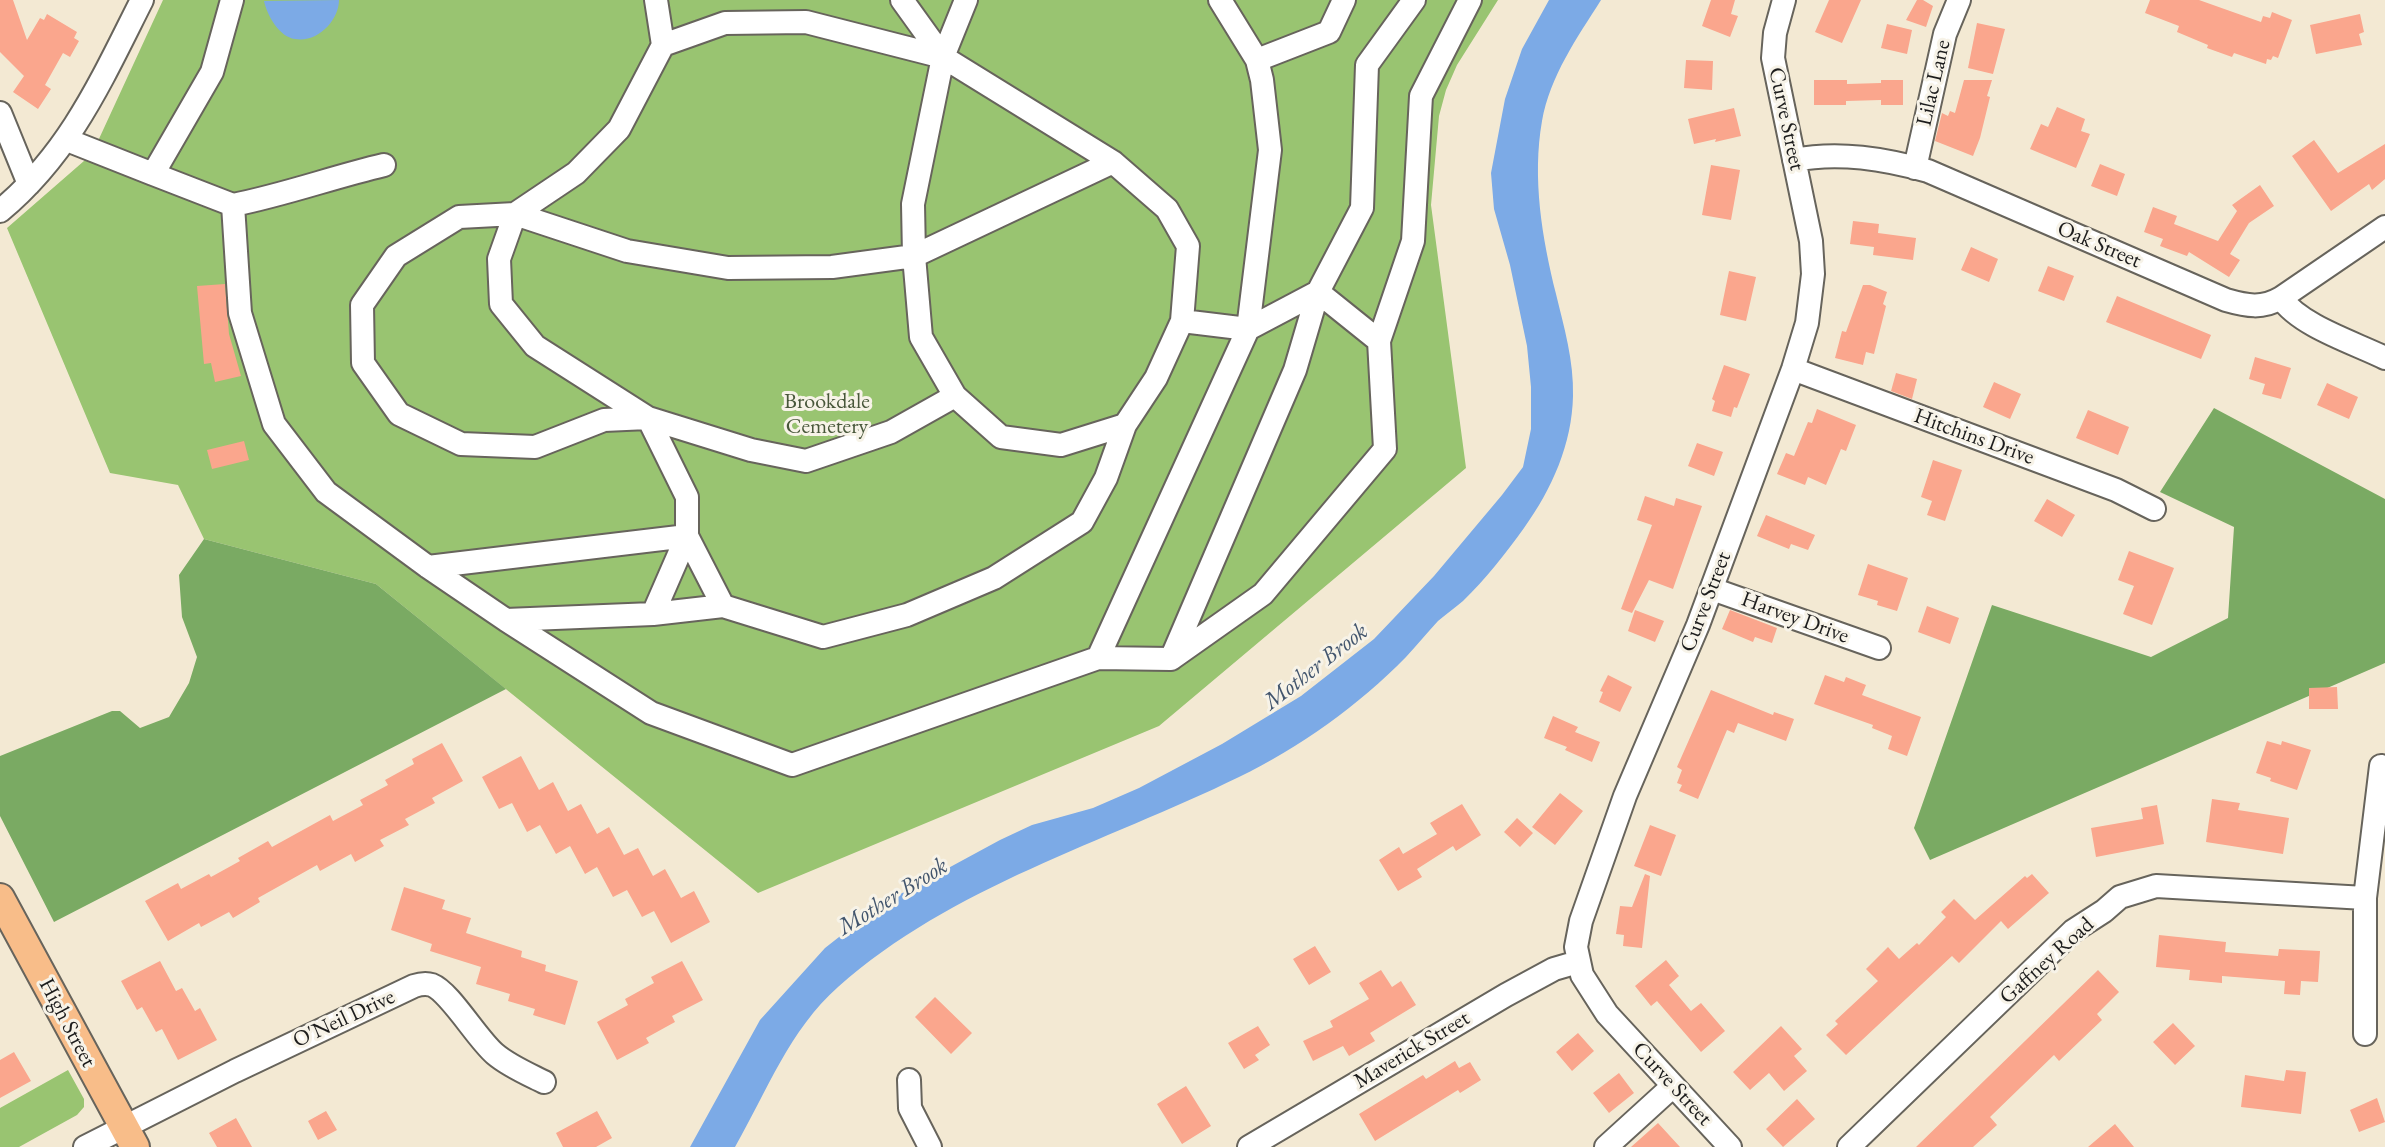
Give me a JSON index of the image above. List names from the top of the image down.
{
  "streets": {
    "main road": ["High Street"],
    "street": [
      "Lilac Lane",
      "Curve Street",
      "Oak Street",
      "Hitchins Drive",
      "Harvey Drive",
      "Gaffney Road",
      "O'Neil Drive",
      "Maverick Street"
    ]
  },
  "crossings": [
    ["Lilac Lane", "Oak Street"],
    ["Curve Street", "Oak Street"],
    ["Curve Street", "Hitchins Drive"],
    ["Curve Street", "Harvey Drive"],
    ["Curve Street", "Maverick Street"],
    ["O'Neil Drive", "High Street"]
  ],
  "water": ["Mother Brook"],
  "parks": ["Brookdale Cemetery"]
}
